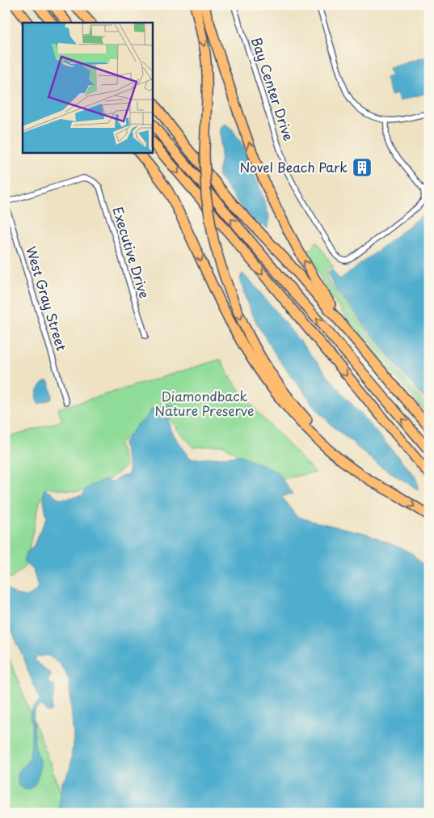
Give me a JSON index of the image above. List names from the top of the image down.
{
  "streets": {
    "street": ["Bay Center Drive", "Executive Drive", "West Gray Street"]
  },
  "crossings": [
    ["Executive Drive", "West Gray Street"]
  ],
  "parks": ["Diamondback Nature Preserve"],
  "places": {
    "building": ["Novel Beach Park"]
  }
}
